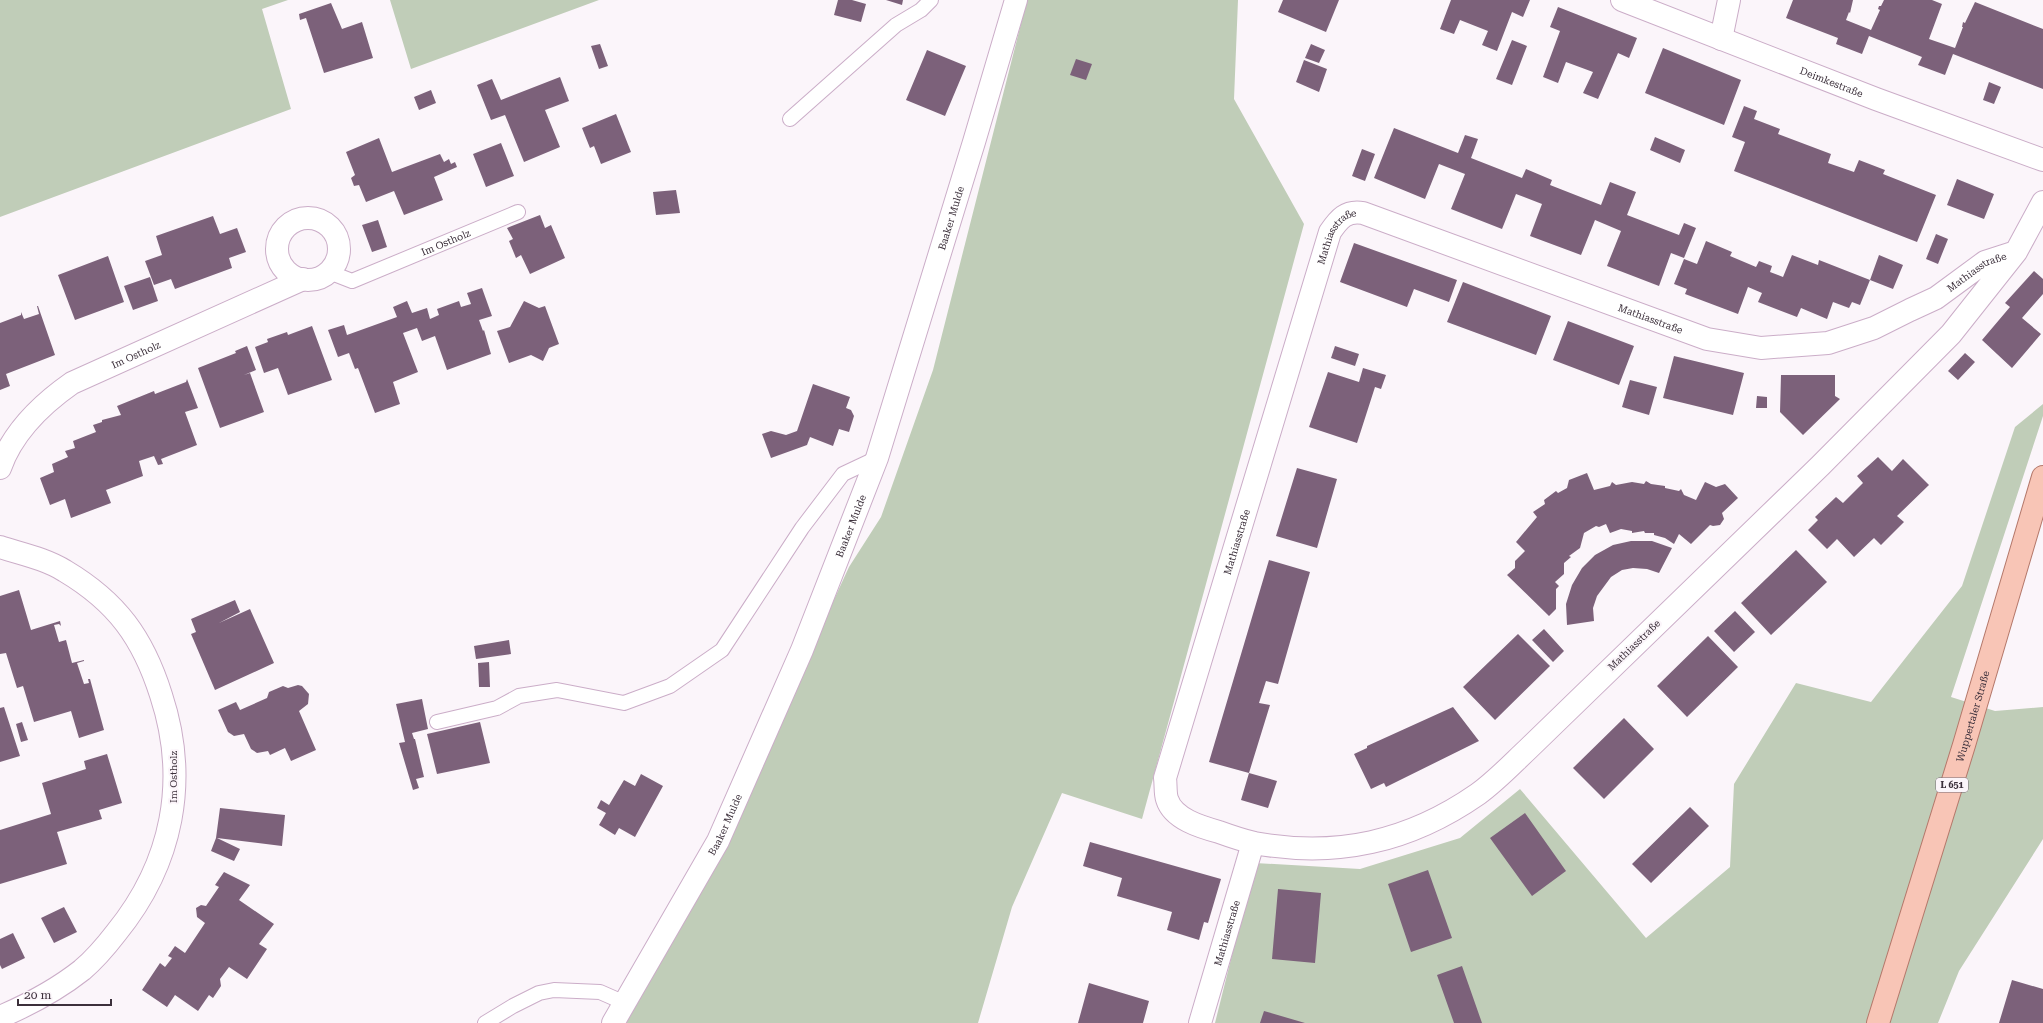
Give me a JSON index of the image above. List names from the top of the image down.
{
  "streets": {
    "main road": ["Wuppertaler Straße", "L 651"],
    "street": [
      "Deimkestraße",
      "Baaker Mulde",
      "Mathiasstraße",
      "Im Ostholz"
    ]
  },
  "scale_bar": "20 m"
}
